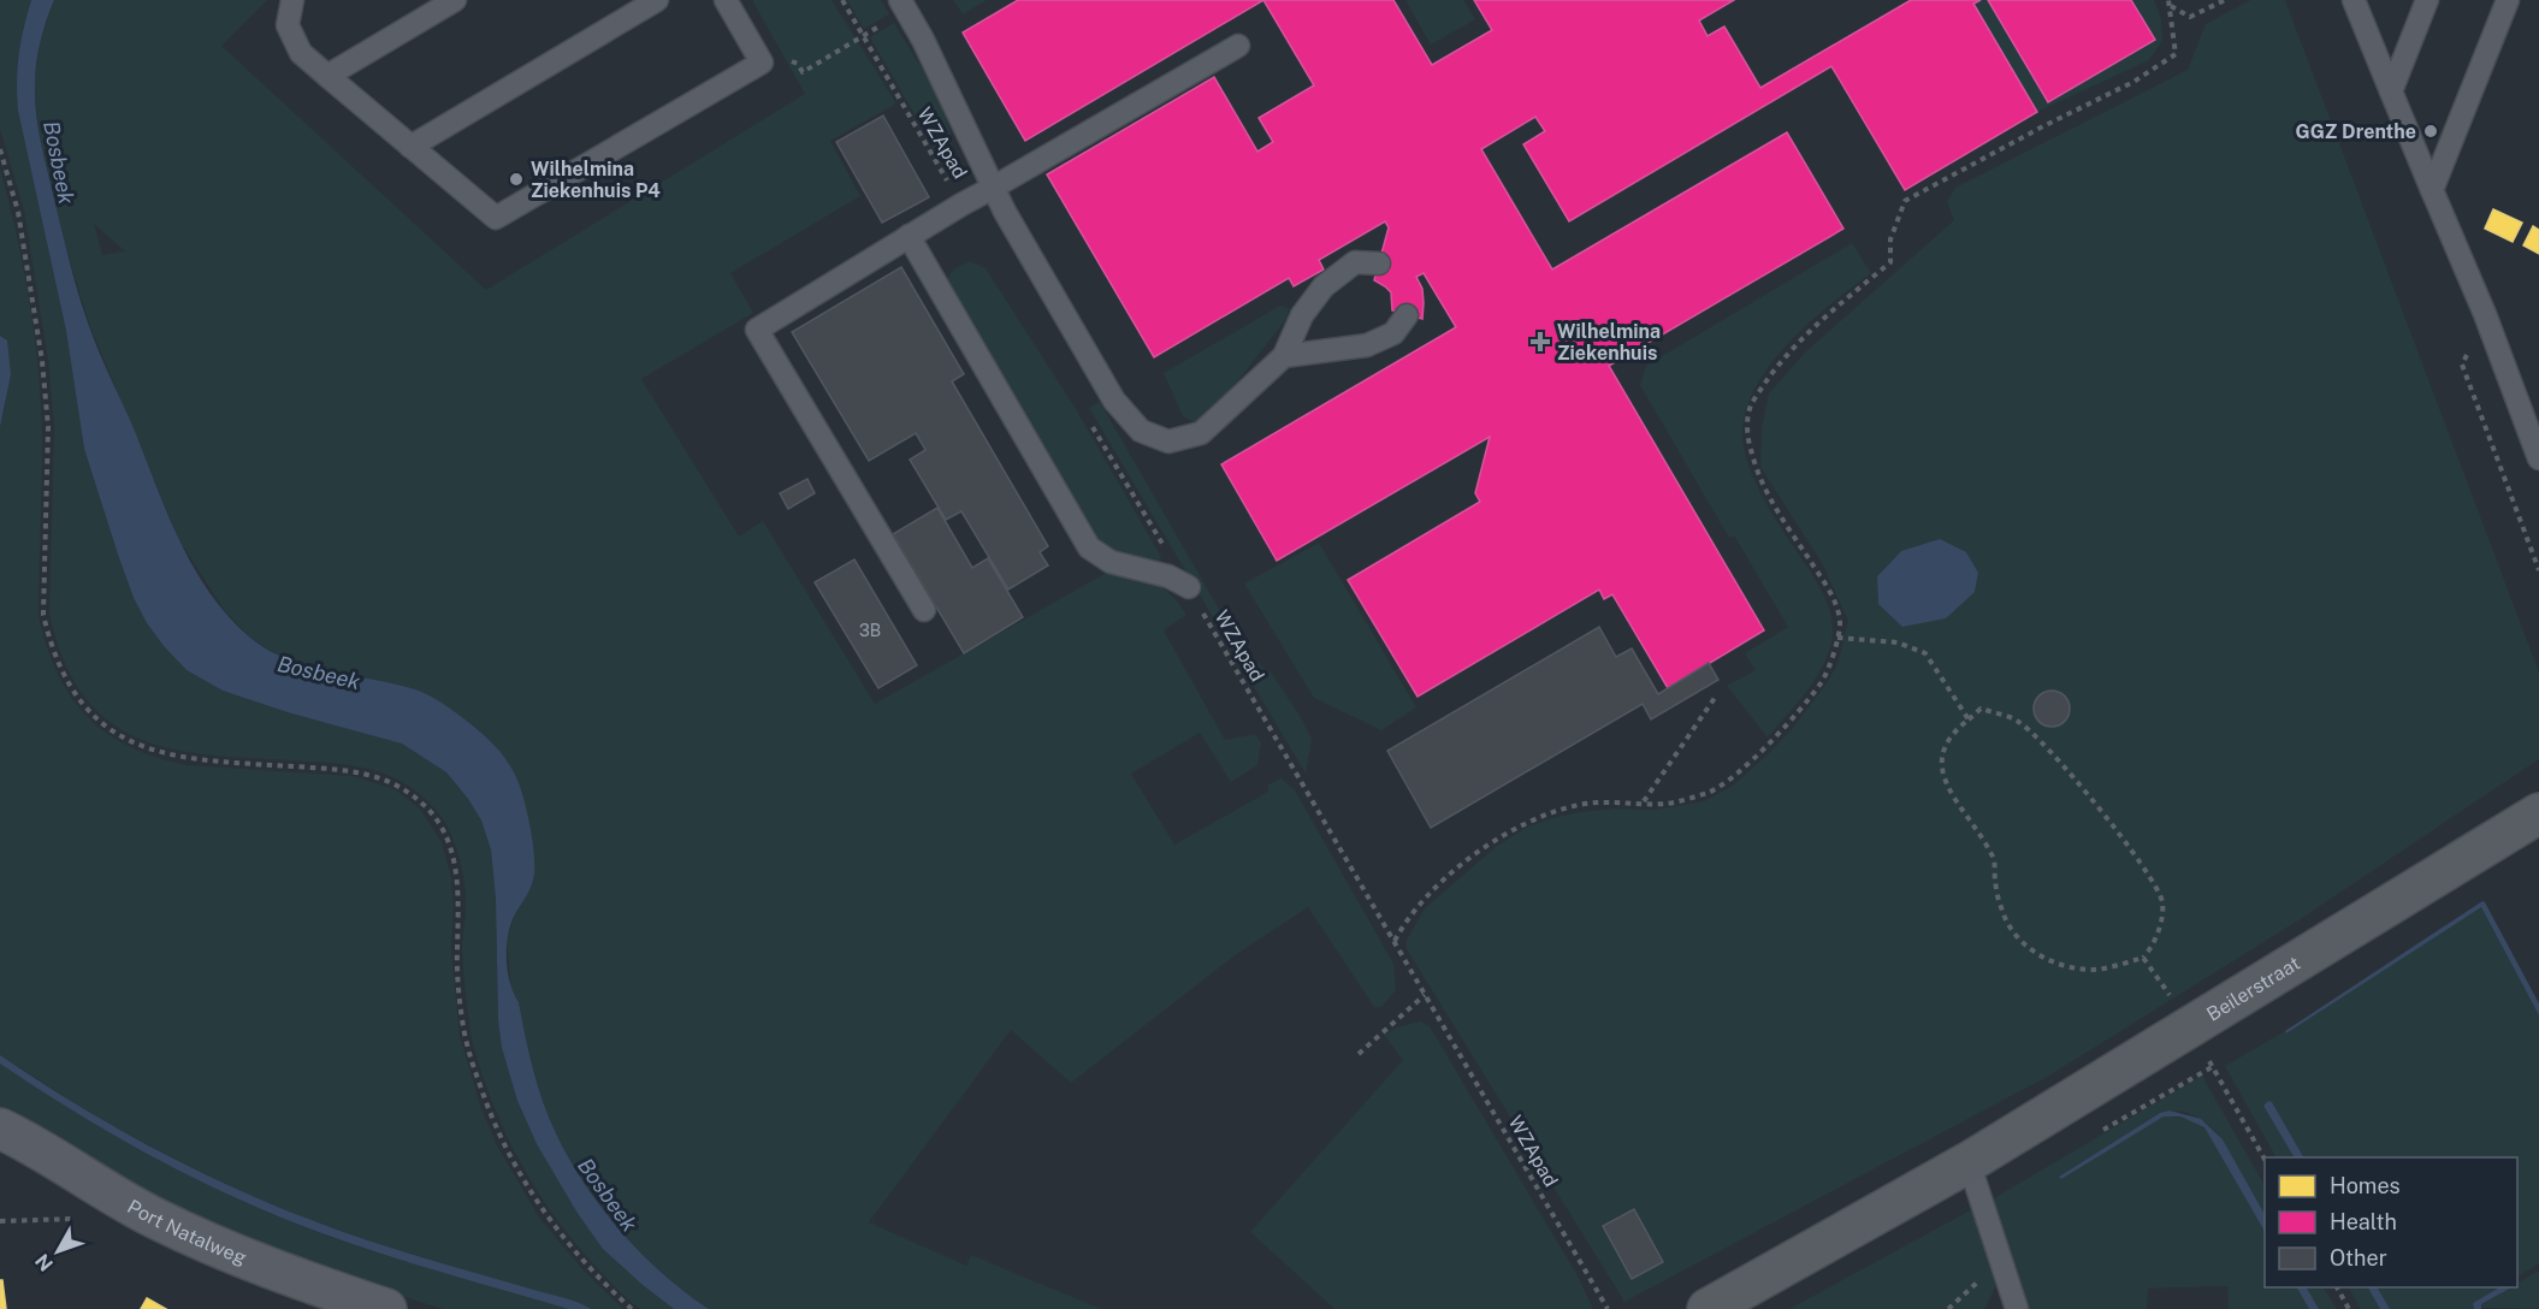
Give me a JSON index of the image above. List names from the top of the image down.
{
  "streets": {
    "street": ["Beilerstraat", "Port Natalweg"],
    "path": ["WZApad"]
  },
  "water": ["Bosbeek"],
  "places": {
    "other": ["GGZ Drenthe", "Wilhelmina Ziekenhuis P4"],
    "health": ["Wilhelmina Ziekenhuis"]
  },
  "house_numbers": ["3B"],
  "legend": ["Homes", "Health", "Other"],
  "north": "bottom left"
}
